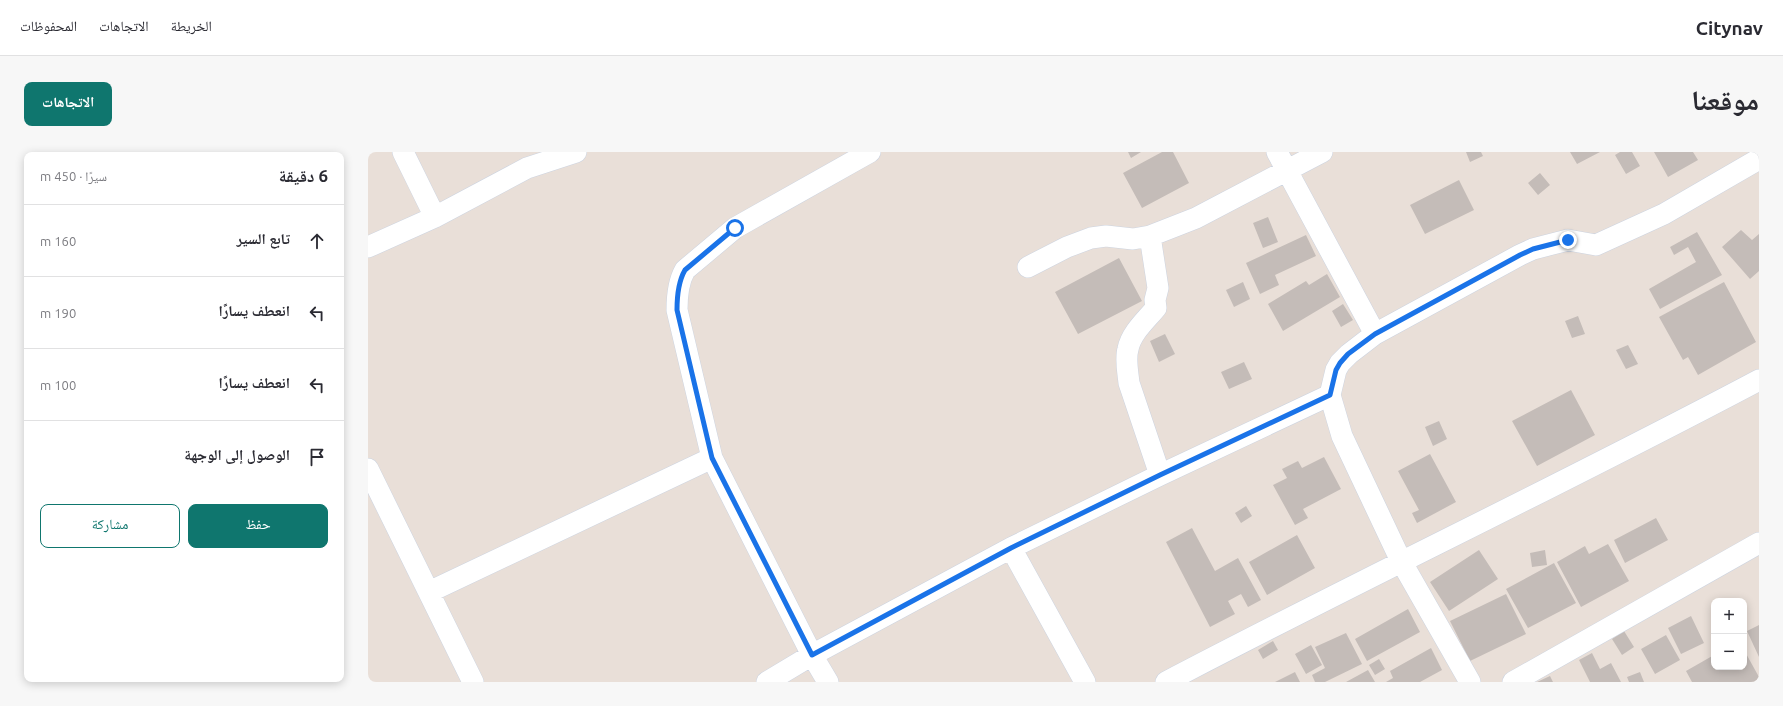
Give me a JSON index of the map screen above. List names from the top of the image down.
{
  "page": {
    "header": "Citynav",
    "nav": ["الخريطة", "الاتجاهات", "المحفوظات"],
    "title": "موقعنا",
    "buttons": [
      "الاتجاهات",
      ["حفظ", "مشاركة"]
    ],
    "heading": ["6 دقيقة", "سيرًا · 450 m"],
    "list": [
      ["تابع السير", "160 m"],
      ["انعطف يسارًا", "190 m"],
      ["انعطف يسارًا", "100 m"],
      "الوصول إلى الوجهة"
    ],
    "map_buttons": ["+", "−"]
  }
}
